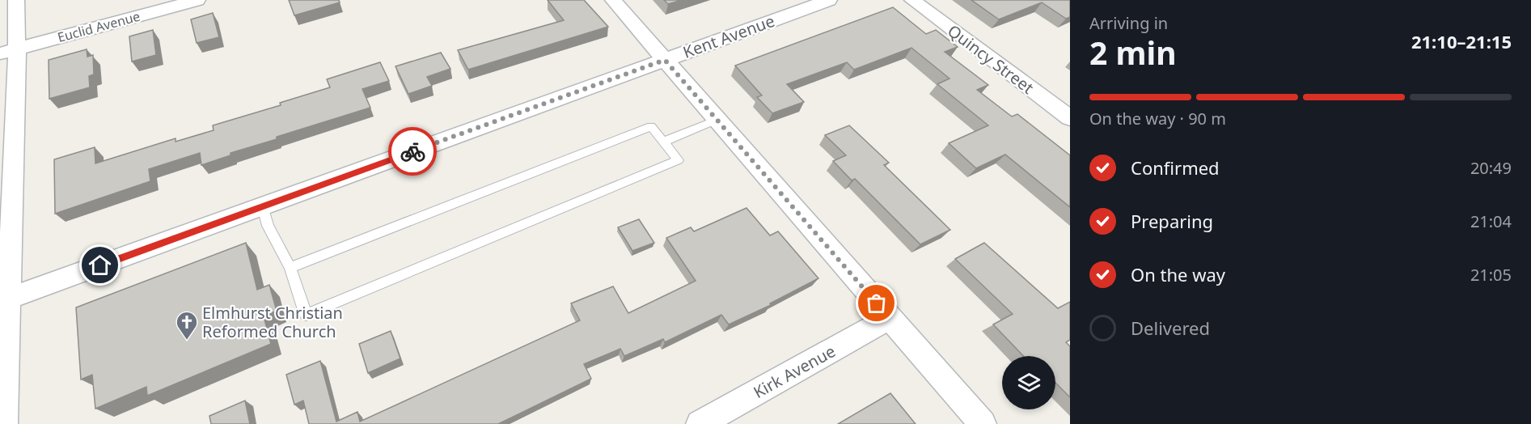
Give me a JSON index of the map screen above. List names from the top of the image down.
{
  "streets": {
    "street": [
      "Euclid Avenue",
      "Kent Avenue",
      "Quincy Street",
      "Kirk Avenue"
    ]
  },
  "places": {
    "church": ["Elmhurst Christian Reformed Church"]
  },
  "page": {
    "heading": ["2 min", "Arriving in", "21:10–21:15"],
    "bar": "On the way · 90 m",
    "list": [
      ["Confirmed", "20:49"],
      ["Preparing", "21:04"],
      ["On the way", "21:05"],
      "Delivered"
    ]
  }
}
